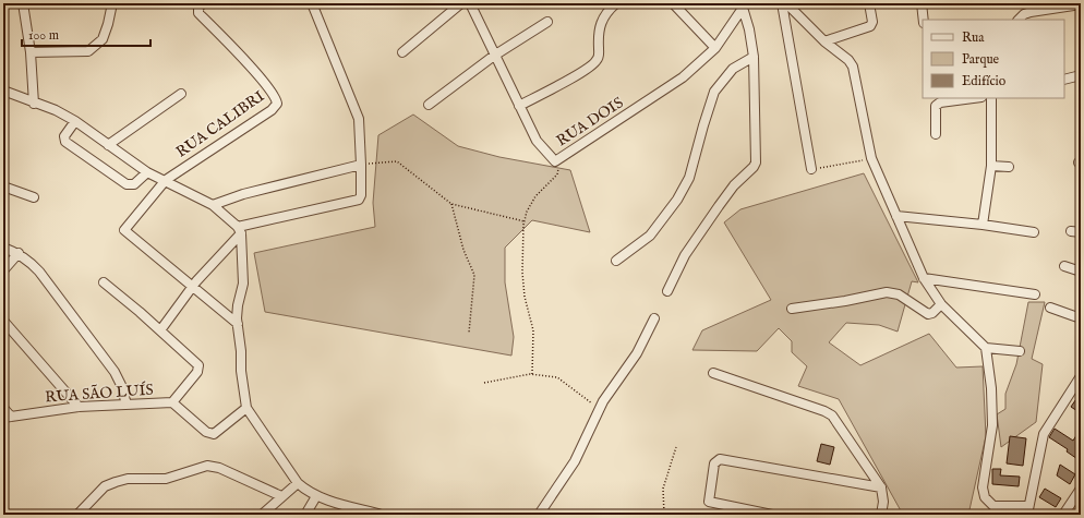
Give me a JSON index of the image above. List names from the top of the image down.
{
  "streets": {
    "street": ["RUA DOIS", "RUA CALIBRI", "RUA SÃO LUÍS"]
  },
  "legend": ["Rua", "Parque", "Edifício"],
  "scale_bar": "100 m"
}
